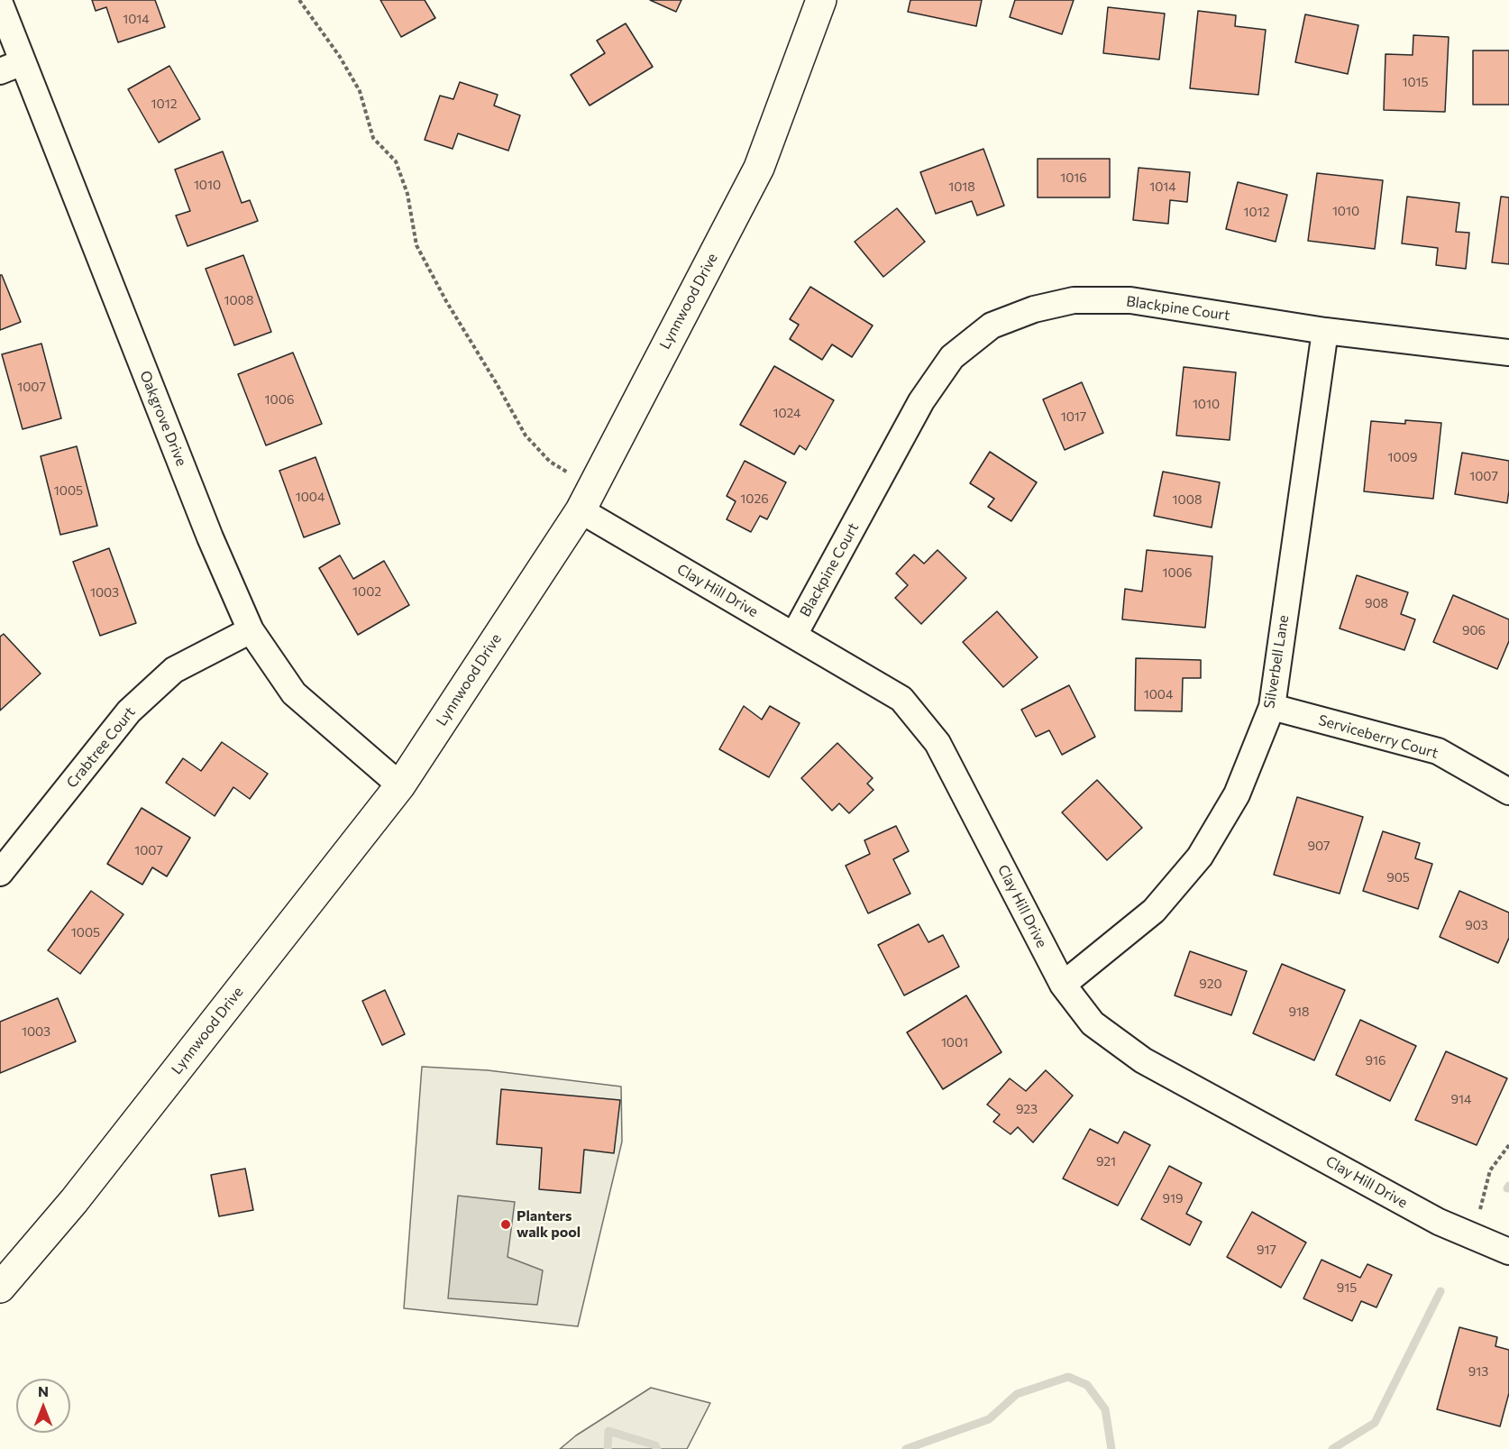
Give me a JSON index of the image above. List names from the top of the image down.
{
  "streets": {
    "street": [
      "Lynnwood Drive",
      "Blackpine Court",
      "Oakgrove Drive",
      "Clay Hill Drive",
      "Silverbell Lane",
      "Serviceberry Court",
      "Crabtree Court"
    ]
  },
  "crossings": [
    ["Lynnwood Drive", "Oakgrove Drive"],
    ["Lynnwood Drive", "Clay Hill Drive"],
    ["Blackpine Court", "Clay Hill Drive"],
    ["Blackpine Court", "Silverbell Lane"],
    ["Oakgrove Drive", "Crabtree Court"],
    ["Clay Hill Drive", "Silverbell Lane"],
    ["Silverbell Lane", "Serviceberry Court"]
  ],
  "places": ["Planters walk pool"],
  "house_numbers": [
    "1014",
    "1015",
    "1012",
    "1016",
    "1010",
    "1018",
    "1014",
    "1010",
    "1012",
    "1008",
    "1007",
    "1006",
    "1010",
    "1024",
    "1017",
    "1009",
    "1007",
    "1005",
    "1004",
    "1026",
    "1008",
    "1006",
    "1002",
    "1003",
    "908",
    "906",
    "1004",
    "907",
    "1007",
    "905",
    "903",
    "1005",
    "920",
    "918",
    "1003",
    "1001",
    "916",
    "914",
    "923",
    "921",
    "919",
    "917",
    "915",
    "913"
  ],
  "north": "top"
}
